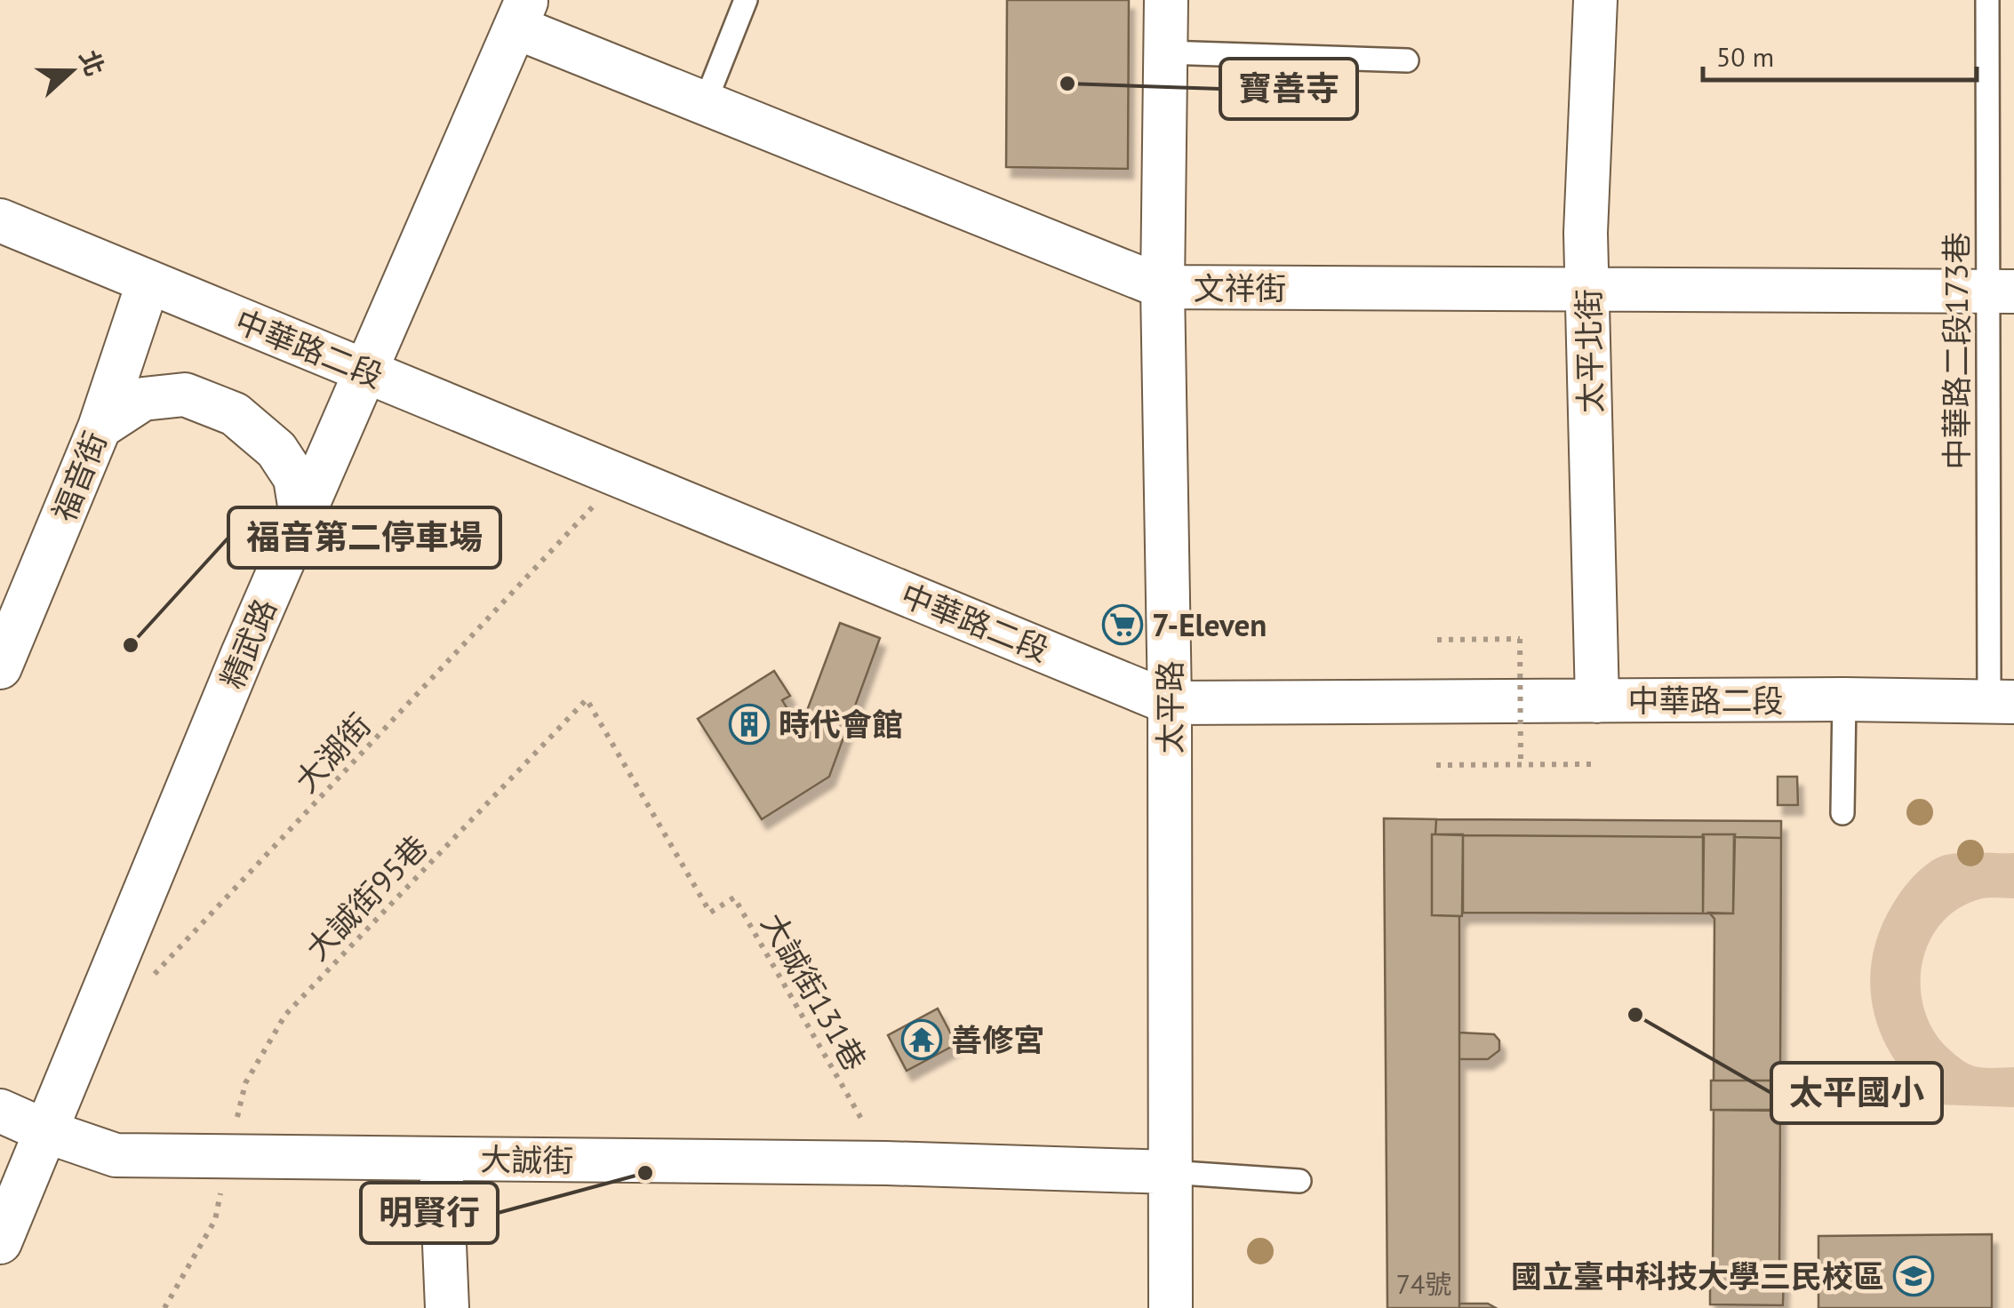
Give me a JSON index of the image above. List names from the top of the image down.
{
  "streets": {
    "street": [
      "文祥街",
      "中華路二段",
      "太平北街",
      "福音街",
      "精武路",
      "太平路",
      "大誠街"
    ],
    "lane": ["中華路二段173巷"],
    "path": ["大湖街", "大誠街95巷", "大誠街131巷"]
  },
  "crossings": [
    ["文祥街", "太平北街"],
    ["文祥街", "中華路二段173巷"],
    ["文祥街", "精武路"],
    ["文祥街", "太平路"],
    ["中華路二段", "太平北街"],
    ["中華路二段", "中華路二段173巷"],
    ["中華路二段", "福音街"],
    ["中華路二段", "精武路"],
    ["中華路二段", "太平路"],
    ["中華路二段", "大湖街"],
    ["精武路", "大誠街"],
    ["太平路", "大誠街"],
    ["大誠街95巷", "大誠街131巷"],
    ["大誠街95巷", "大誠街"],
    ["大誠街131巷", "大誠街"]
  ],
  "places": {
    "other": [
      "寶善寺",
      "福音第二停車場",
      "太平國小",
      "明賢行"
    ],
    "supermarket": ["7-Eleven"],
    "building": ["時代會館"],
    "temple": ["善修宮"],
    "school or university": ["國立臺中科技大學三民校區"]
  },
  "house_numbers": ["74號"],
  "scale_bar": "50 m",
  "north": "right"
}
